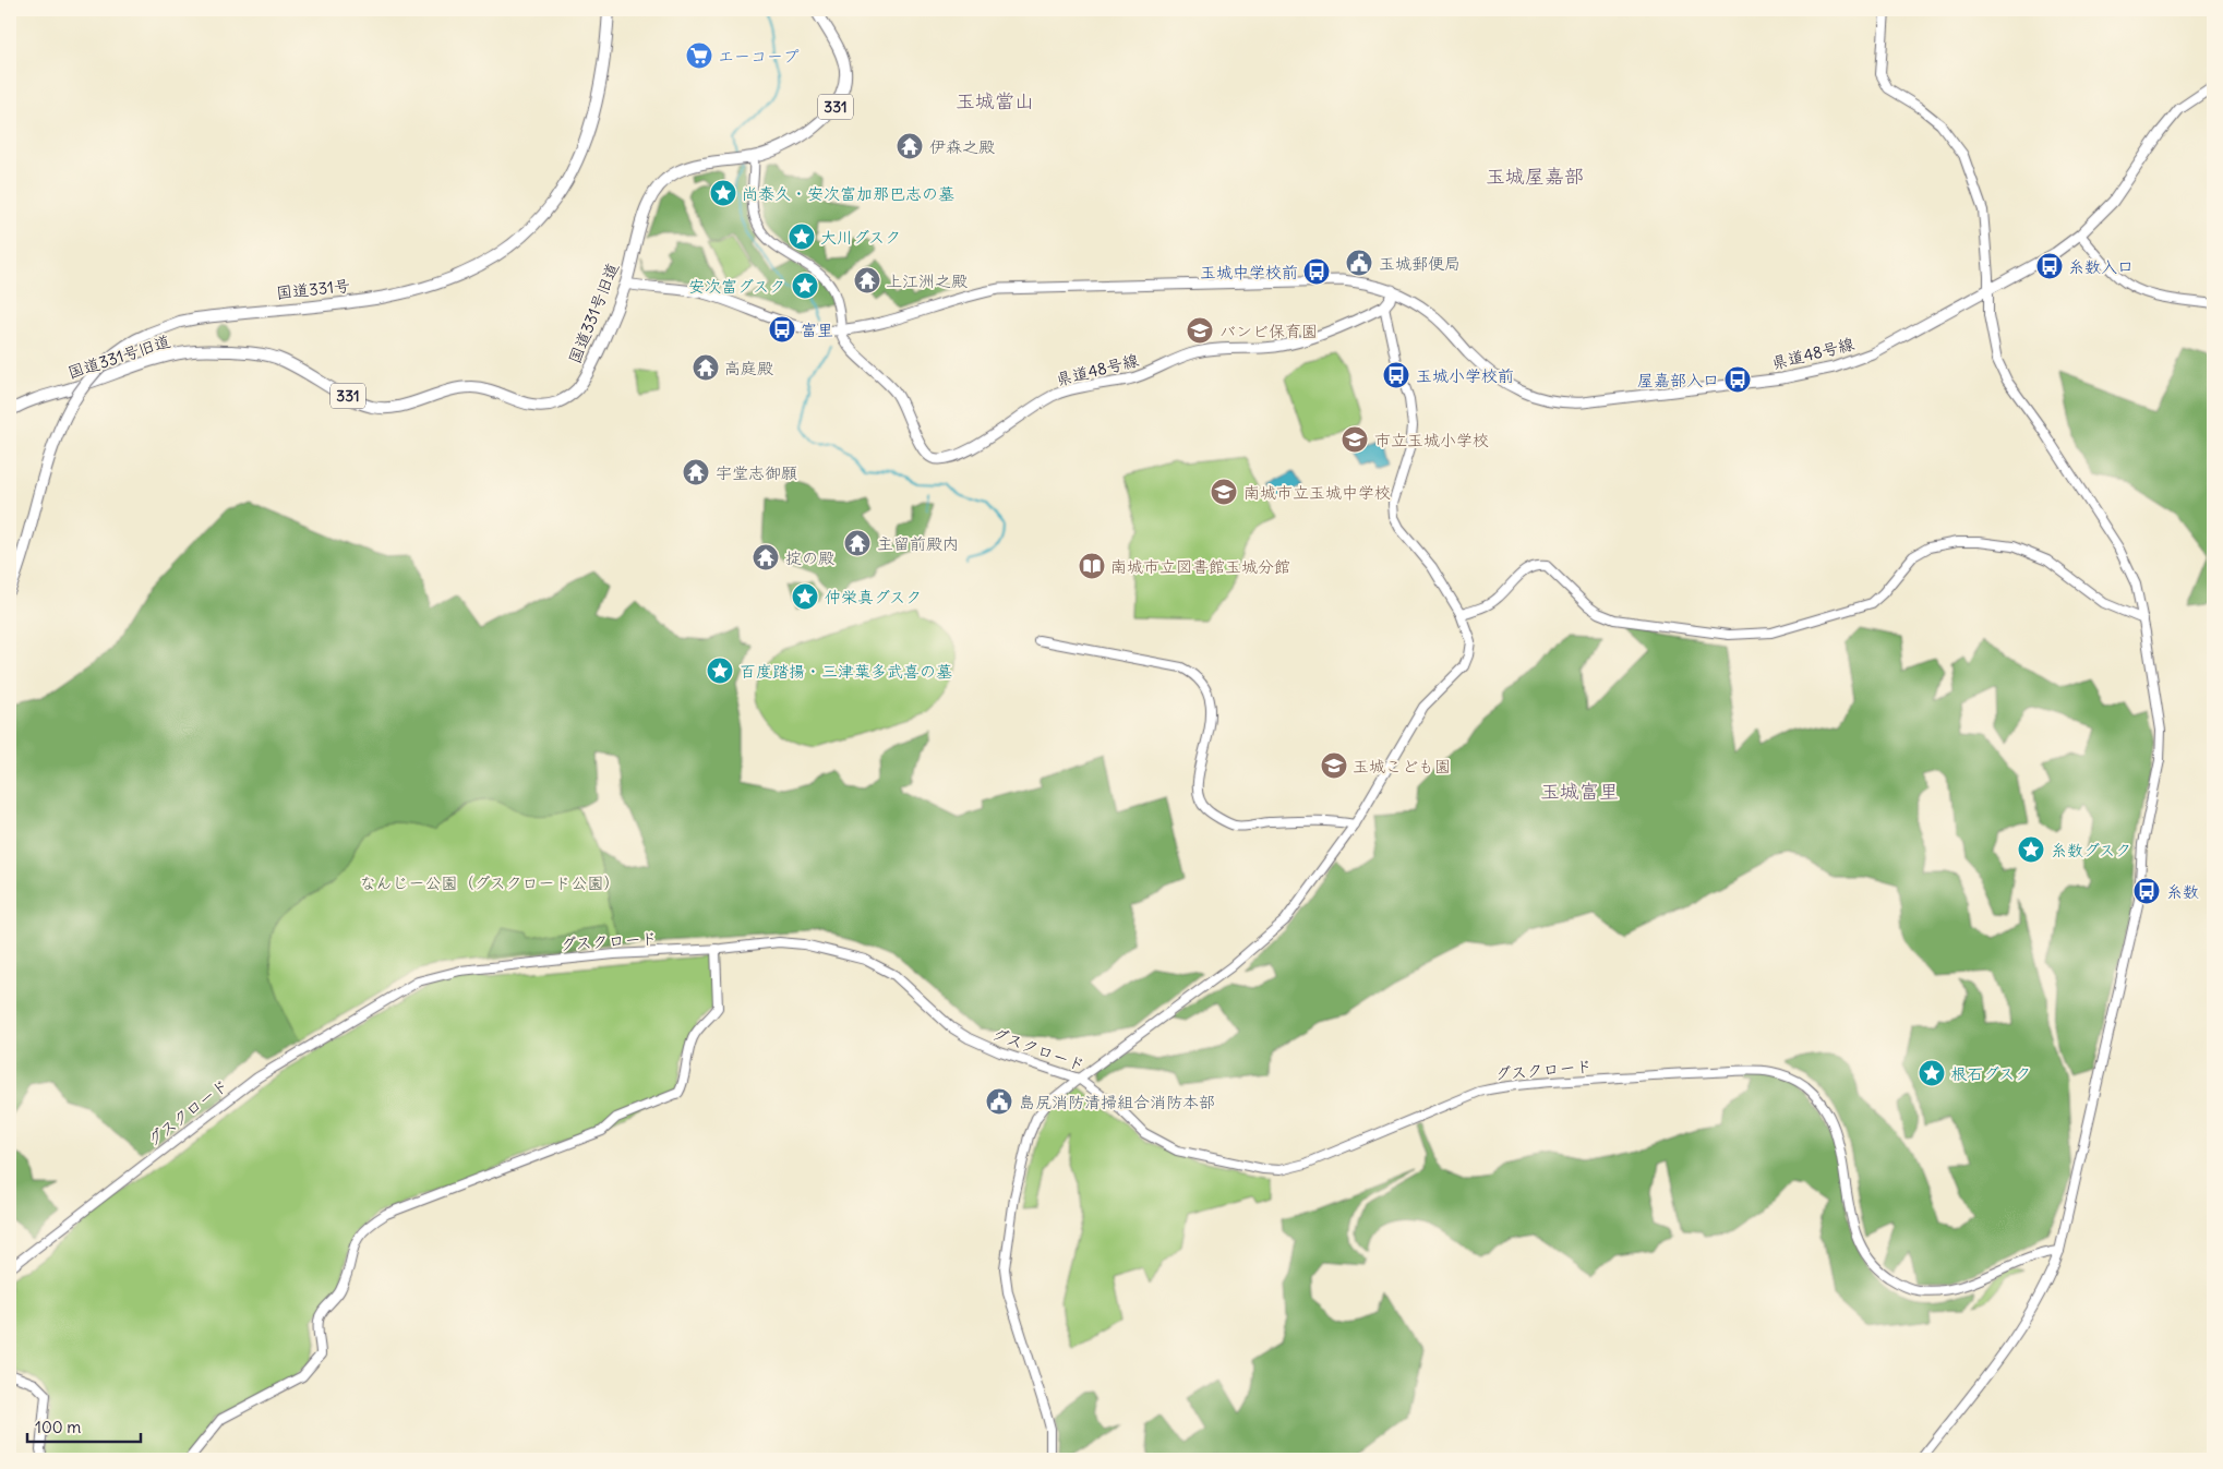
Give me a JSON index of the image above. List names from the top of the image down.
{
  "streets": {
    "highway": ["331", "国道331号", "国道331号旧道"],
    "main road": ["県道48号線"],
    "street": ["グスクロード"]
  },
  "crossings": [
    ["国道331号旧道", "県道48号線"]
  ],
  "districts": ["玉城當山", "玉城屋嘉部", "玉城富里"],
  "parks": ["なんじー公園（グスクロード公園）"],
  "places": {
    "supermarket": ["エーコープ"],
    "temple": [
      "伊森之殿",
      "上江洲之殿",
      "高庭殿",
      "宇堂志御願",
      "主留前殿内",
      "掟の殿"
    ],
    "place": [
      "尚泰久・安次富加那巴志の墓",
      "大川グスク",
      "安次富グスク",
      "仲栄真グスク",
      "百度踏揚・三津葉多武喜の墓",
      "糸数グスク",
      "根石グスク"
    ],
    "public building": ["玉城郵便局", "島尻消防清掃組合消防本部"],
    "bus stop": [
      "糸数入口",
      "玉城中学校前",
      "富里",
      "玉城小学校前",
      "屋嘉部入口",
      "糸数"
    ],
    "school or university": [
      "バンビ保育園",
      "市立玉城小学校",
      "南城市立玉城中学校",
      "玉城こども園"
    ],
    "library": ["南城市立図書館玉城分館"]
  },
  "scale_bar": "100 m"
}
